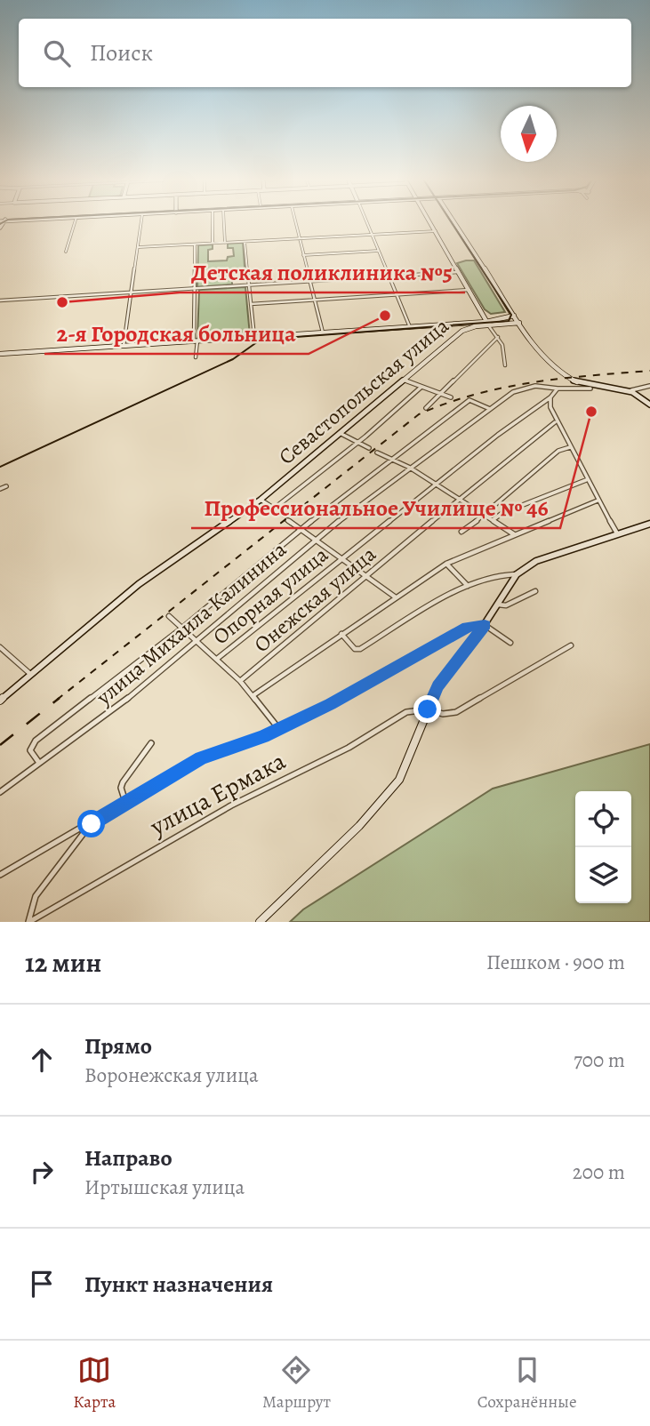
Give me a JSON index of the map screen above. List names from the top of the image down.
{
  "streets": {
    "street": [
      "Севастопольская улица",
      "Опорная улица",
      "Онежская улица",
      "улица Михаила Калинина",
      "улица Ермака"
    ]
  },
  "crossings": [
    ["Опорная улица", "улица Михаила Калинина"]
  ],
  "places": ["Детская поликлиника №5", "2-я Городская больница", "Профессиональное Училище № 46"],
  "north": "bottom",
  "page": {
    "search": "Поиск",
    "heading": ["12 мин", "Пешком · 900 m"],
    "list": [
      ["Прямо", "Воронежская улица", "700 m"],
      ["Направо", "Иртышская улица", "200 m"],
      "Пункт назначения"
    ],
    "nav": ["Карта", "Маршрут", "Сохранённые"]
  }
}
